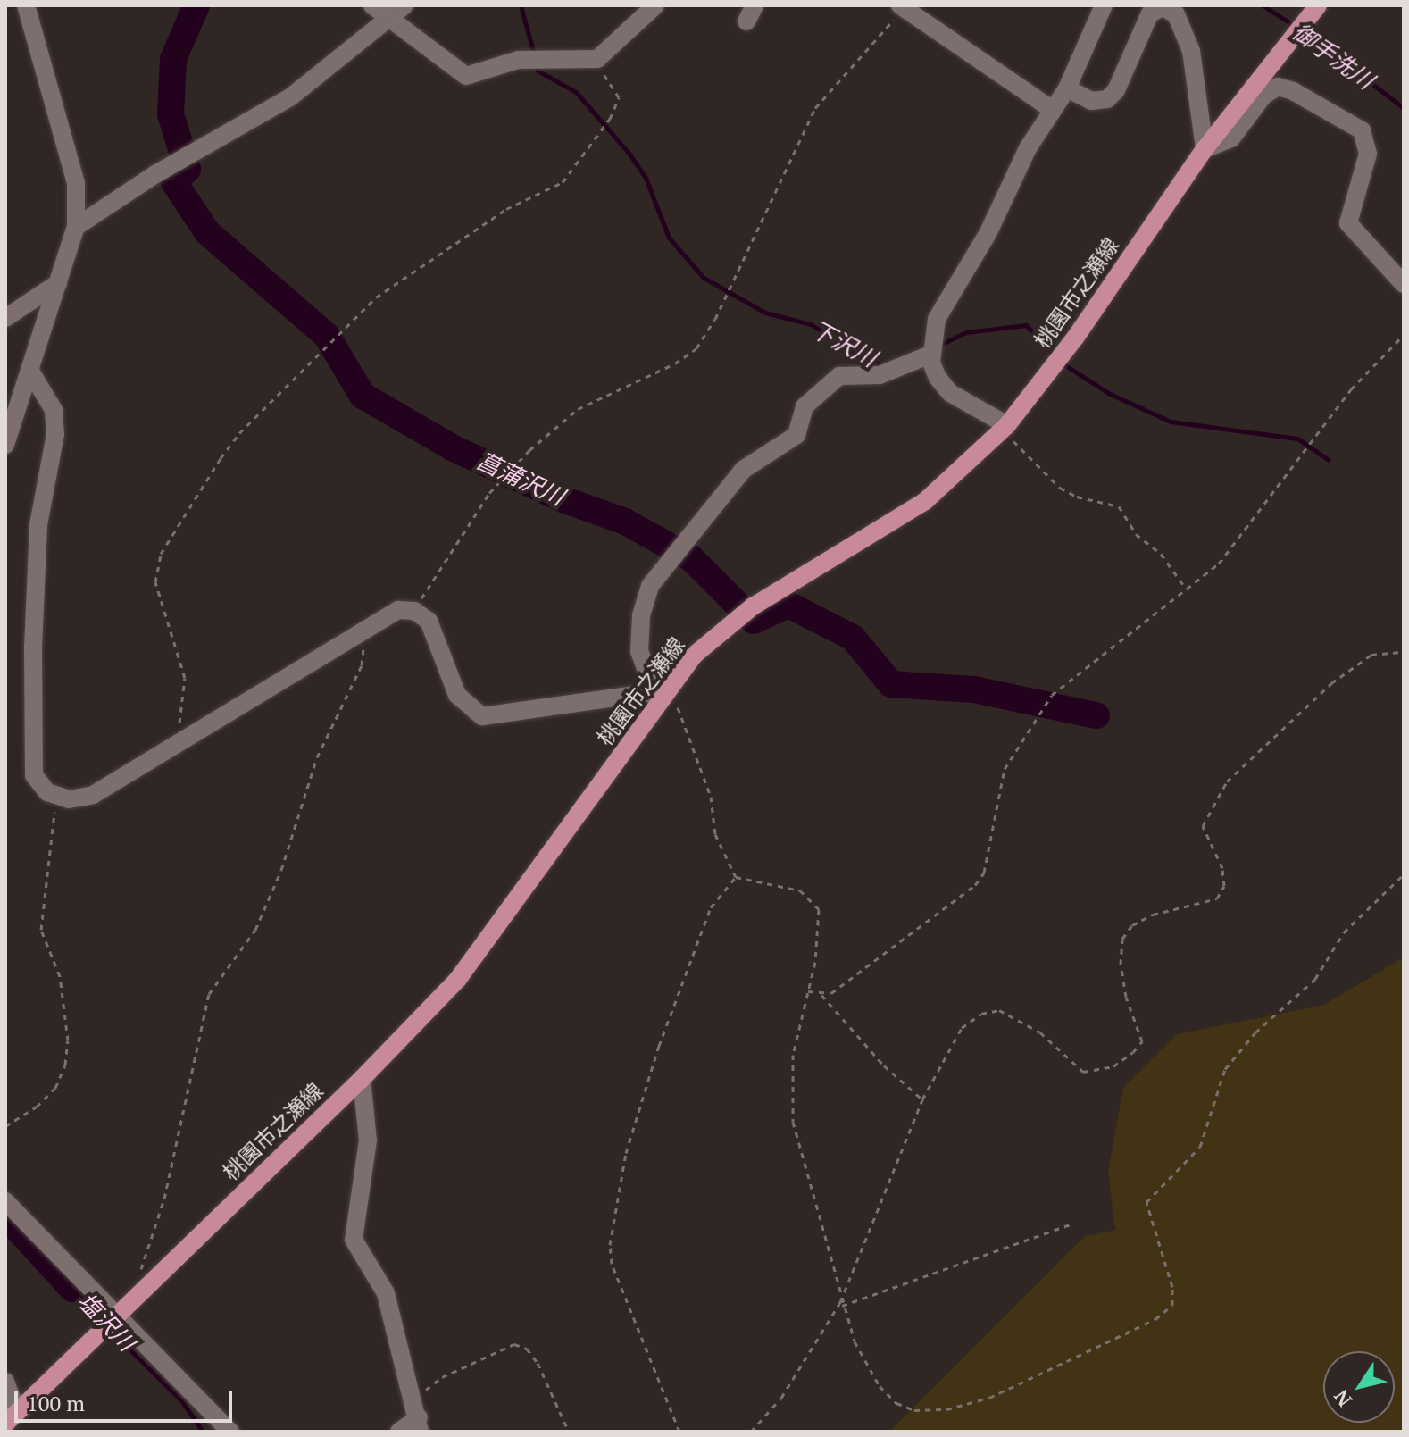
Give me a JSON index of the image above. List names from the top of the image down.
{
  "streets": {
    "main road": ["桃園市之瀬線"]
  },
  "water": [
    "御手洗川",
    "下沢川",
    "菖蒲沢川",
    "塩沢川"
  ],
  "scale_bar": "100 m",
  "north": "bottom left"
}
